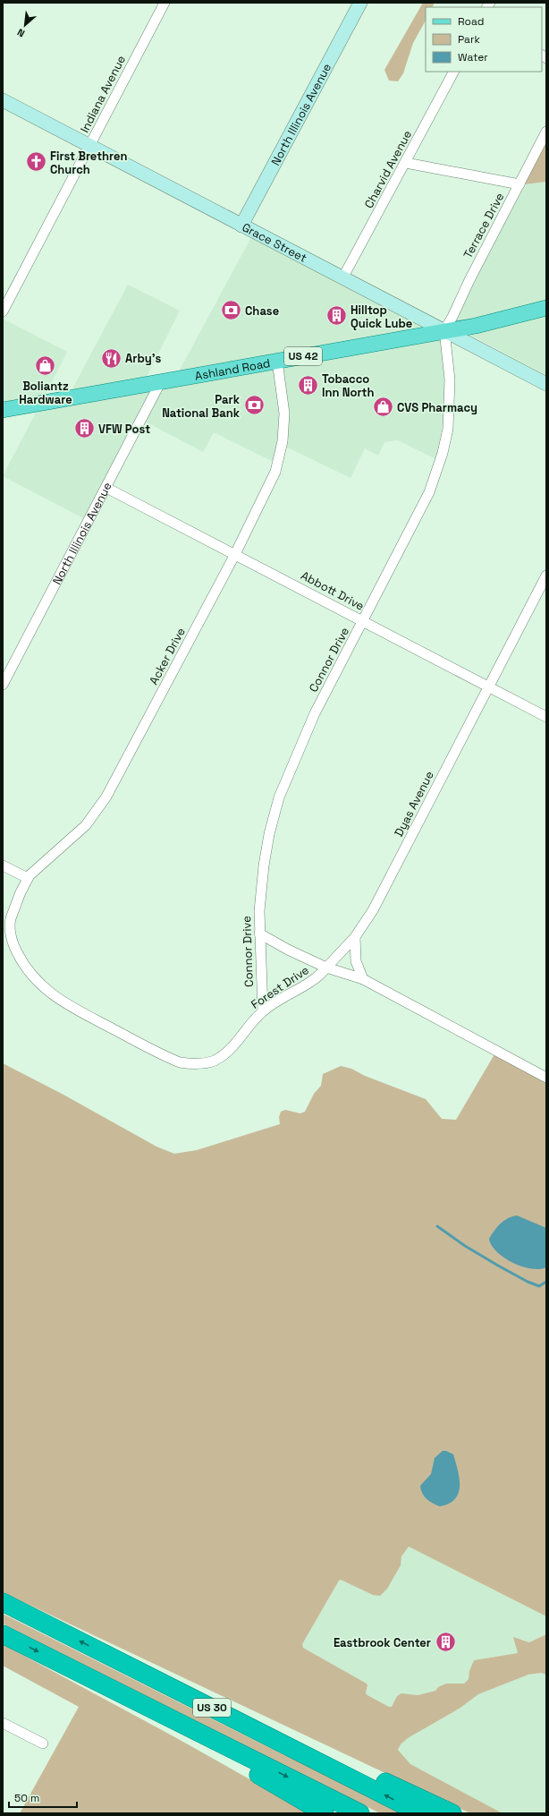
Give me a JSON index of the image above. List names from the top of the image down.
{
  "streets": {
    "highway": ["US 30"],
    "main road": ["US 42", "Ashland Road"],
    "street": [
      "Indiana Avenue",
      "North Illinois Avenue",
      "Charvid Avenue",
      "Terrace Drive",
      "Grace Street",
      "Abbott Drive",
      "Acker Drive",
      "Connor Drive",
      "Dyas Avenue",
      "Forest Drive"
    ]
  },
  "crossings": [
    ["Indiana Avenue", "Grace Street"],
    ["North Illinois Avenue", "Grace Street"],
    ["North Illinois Avenue", "Ashland Road"],
    ["North Illinois Avenue", "Abbott Drive"],
    ["Charvid Avenue", "Grace Street"],
    ["Terrace Drive", "Grace Street"],
    ["Terrace Drive", "Ashland Road"],
    ["Terrace Drive", "Connor Drive"],
    ["Grace Street", "Ashland Road"],
    ["Grace Street", "Connor Drive"],
    ["Ashland Road", "Acker Drive"],
    ["Ashland Road", "Connor Drive"],
    ["Abbott Drive", "Acker Drive"],
    ["Abbott Drive", "Connor Drive"],
    ["Abbott Drive", "Dyas Avenue"],
    ["Acker Drive", "Forest Drive"],
    ["Connor Drive", "Forest Drive"],
    ["Dyas Avenue", "Forest Drive"]
  ],
  "places": {
    "church": ["First Brethren Church"],
    "bank": ["Chase", "Park National Bank"],
    "building": [
      "Hilltop Quick Lube",
      "Tobacco Inn North",
      "VFW Post",
      "Eastbrook Center"
    ],
    "restaurant": ["Arby's"],
    "shop": ["Boliantz Hardware", "CVS Pharmacy"]
  },
  "legend": ["Road", "Park", "Water"],
  "scale_bar": "50 m",
  "north": "bottom left"
}
